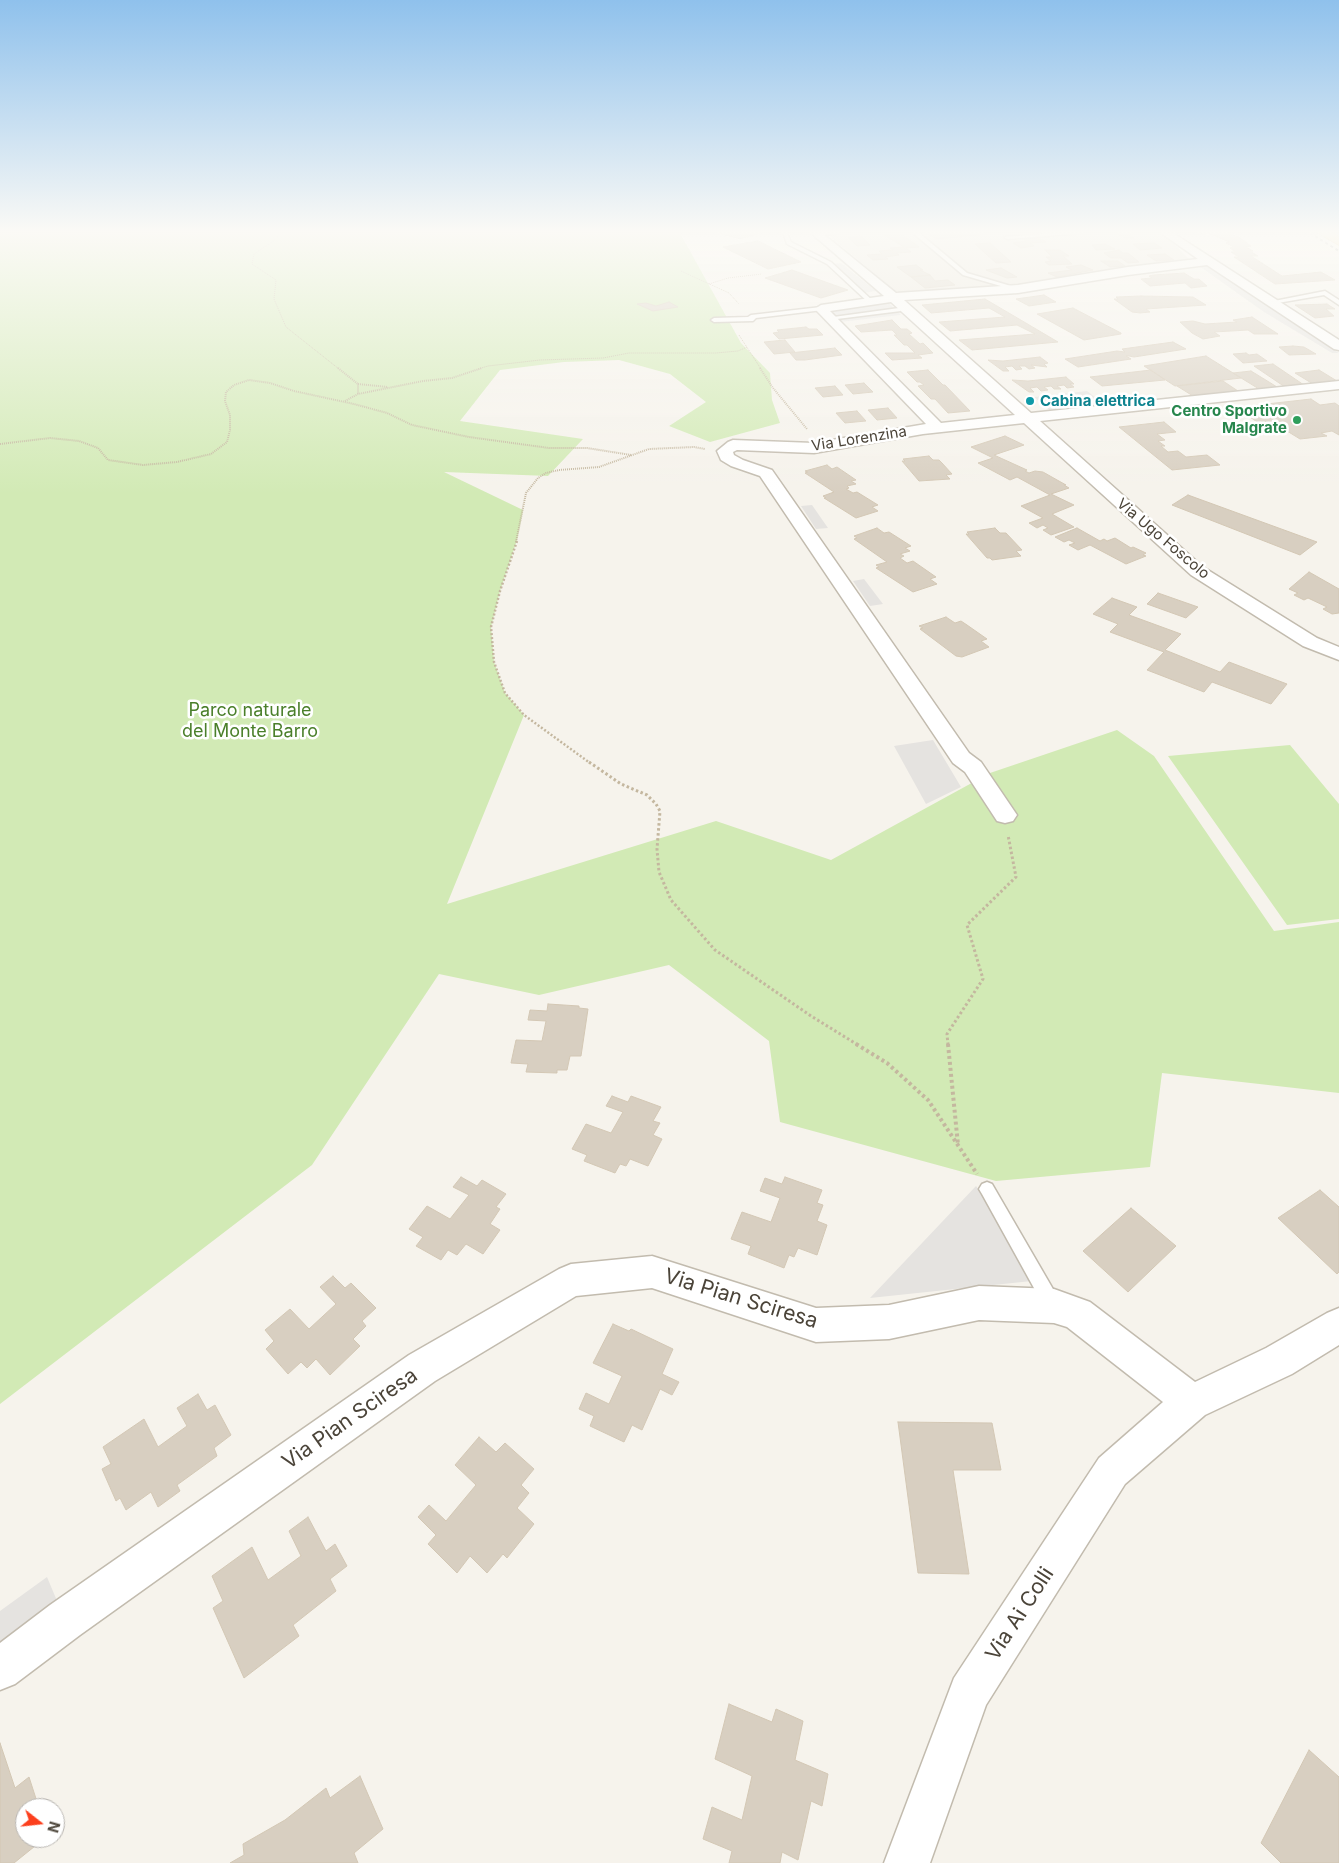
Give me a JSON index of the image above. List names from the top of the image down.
{
  "streets": {
    "street": [
      "Via Lorenzina",
      "Via Ugo Foscolo",
      "Via Pian Sciresa",
      "Via Ai Colli"
    ]
  },
  "crossings": [
    ["Via Lorenzina", "Via Ugo Foscolo"],
    ["Via Pian Sciresa", "Via Ai Colli"]
  ],
  "parks": ["Parco naturale del Monte Barro"],
  "places": ["Cabina elettrica", "Centro Sportivo Malgrate"],
  "north": "right"
}
